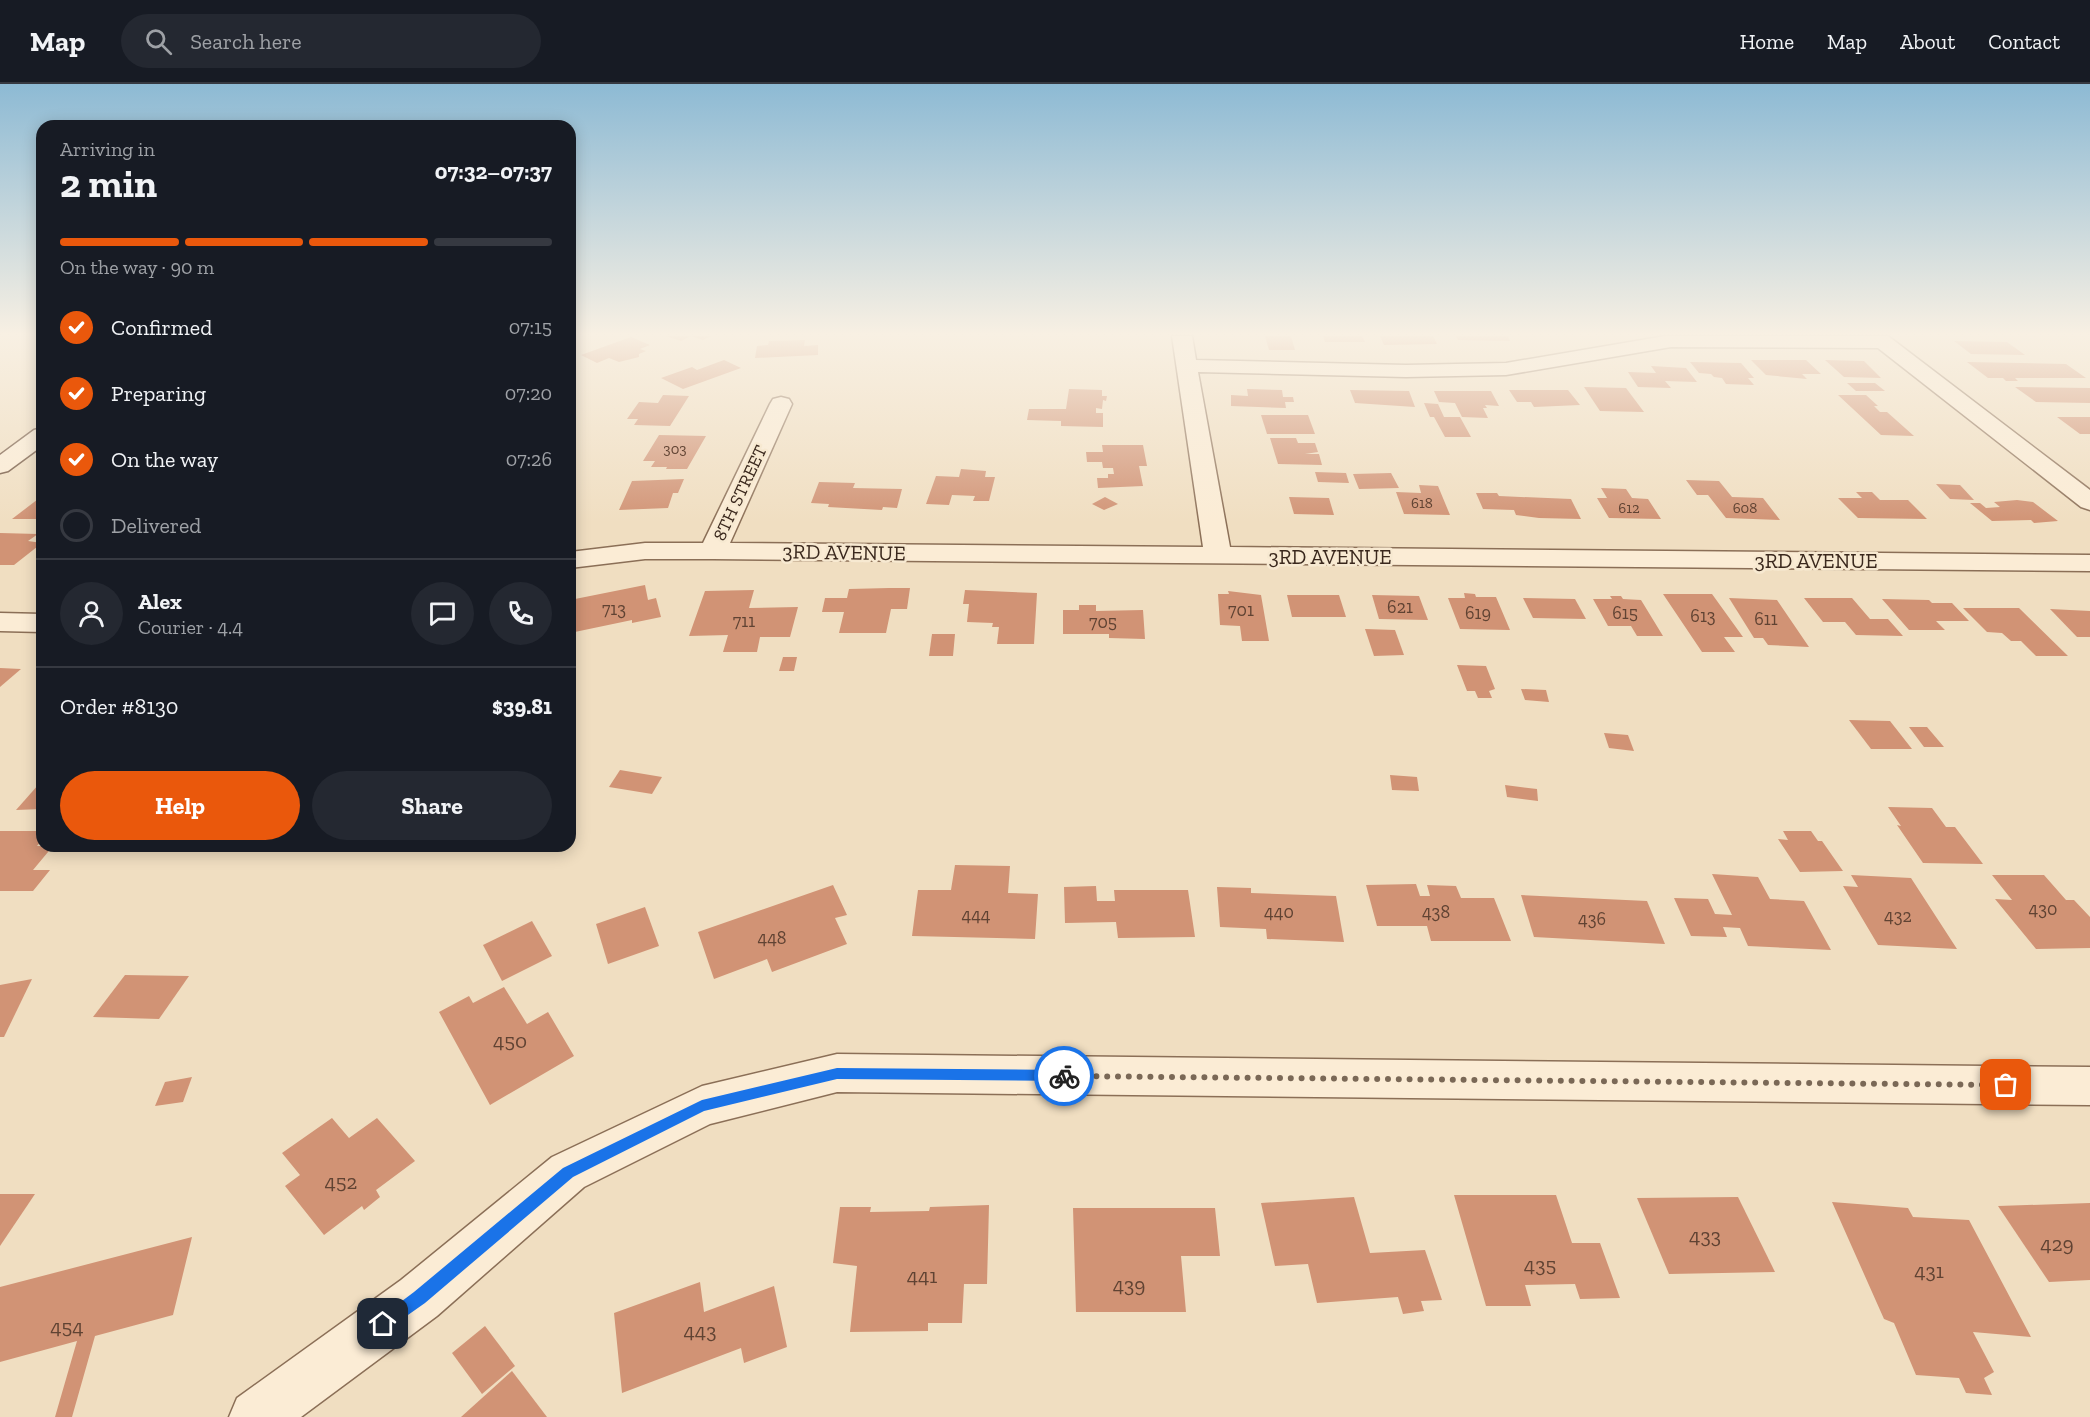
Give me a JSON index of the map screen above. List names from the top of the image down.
{
  "streets": {
    "street": ["8TH STREET", "3RD AVENUE"]
  },
  "crossings": [
    ["8TH STREET", "3RD AVENUE"]
  ],
  "house_numbers": [
    "303",
    "618",
    "612",
    "608",
    "621",
    "713",
    "701",
    "619",
    "615",
    "613",
    "611",
    "711",
    "705",
    "430",
    "440",
    "438",
    "444",
    "432",
    "436",
    "448",
    "450",
    "452",
    "433",
    "429",
    "435",
    "431",
    "441",
    "439",
    "454",
    "443"
  ],
  "page": {
    "header": "Map",
    "search": "Search here",
    "nav": [
      "Home",
      "Map",
      "About",
      "Contact"
    ],
    "heading": ["2 min", "Arriving in", "07:32–07:37"],
    "panel": [
      "Alex",
      "Courier · 4.4",
      "Order #8130",
      "$39.81"
    ],
    "bar": "On the way · 90 m",
    "list": [
      ["Confirmed", "07:15"],
      ["Preparing", "07:20"],
      ["On the way", "07:26"],
      "Delivered"
    ],
    "buttons": ["Help", "Share"]
  }
}
